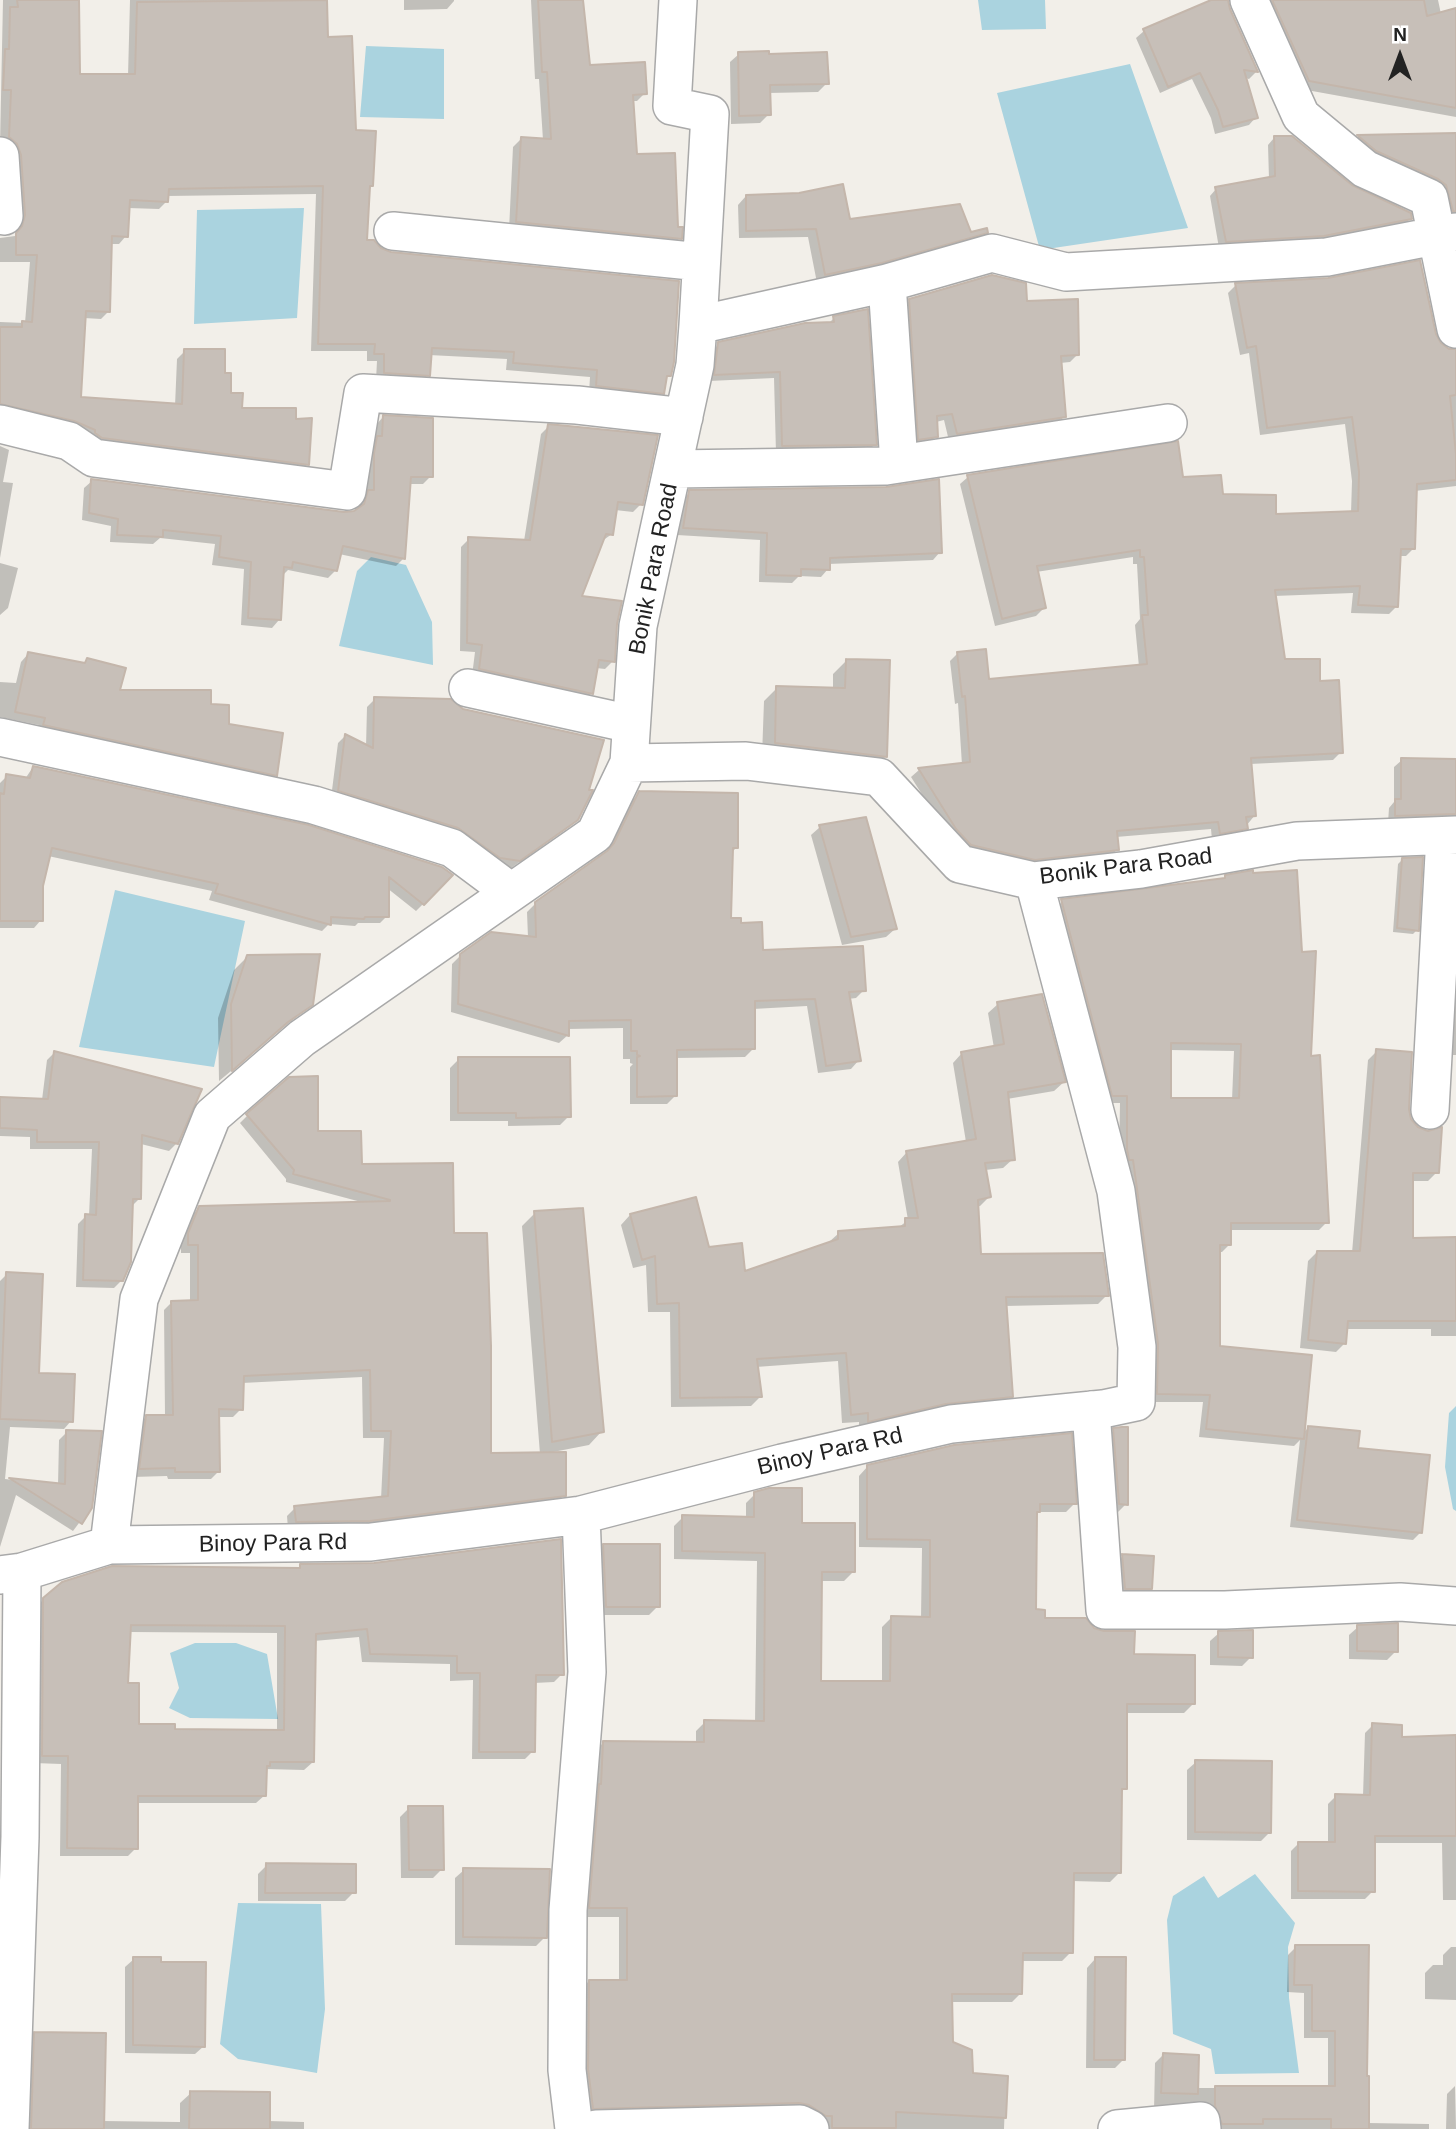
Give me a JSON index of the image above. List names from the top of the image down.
{
  "streets": {
    "street": ["Bonik Para Road", "Binoy Para Rd"]
  },
  "crossings": [
    ["Bonik Para Road", "Binoy Para Rd"]
  ],
  "north": "top"
}
